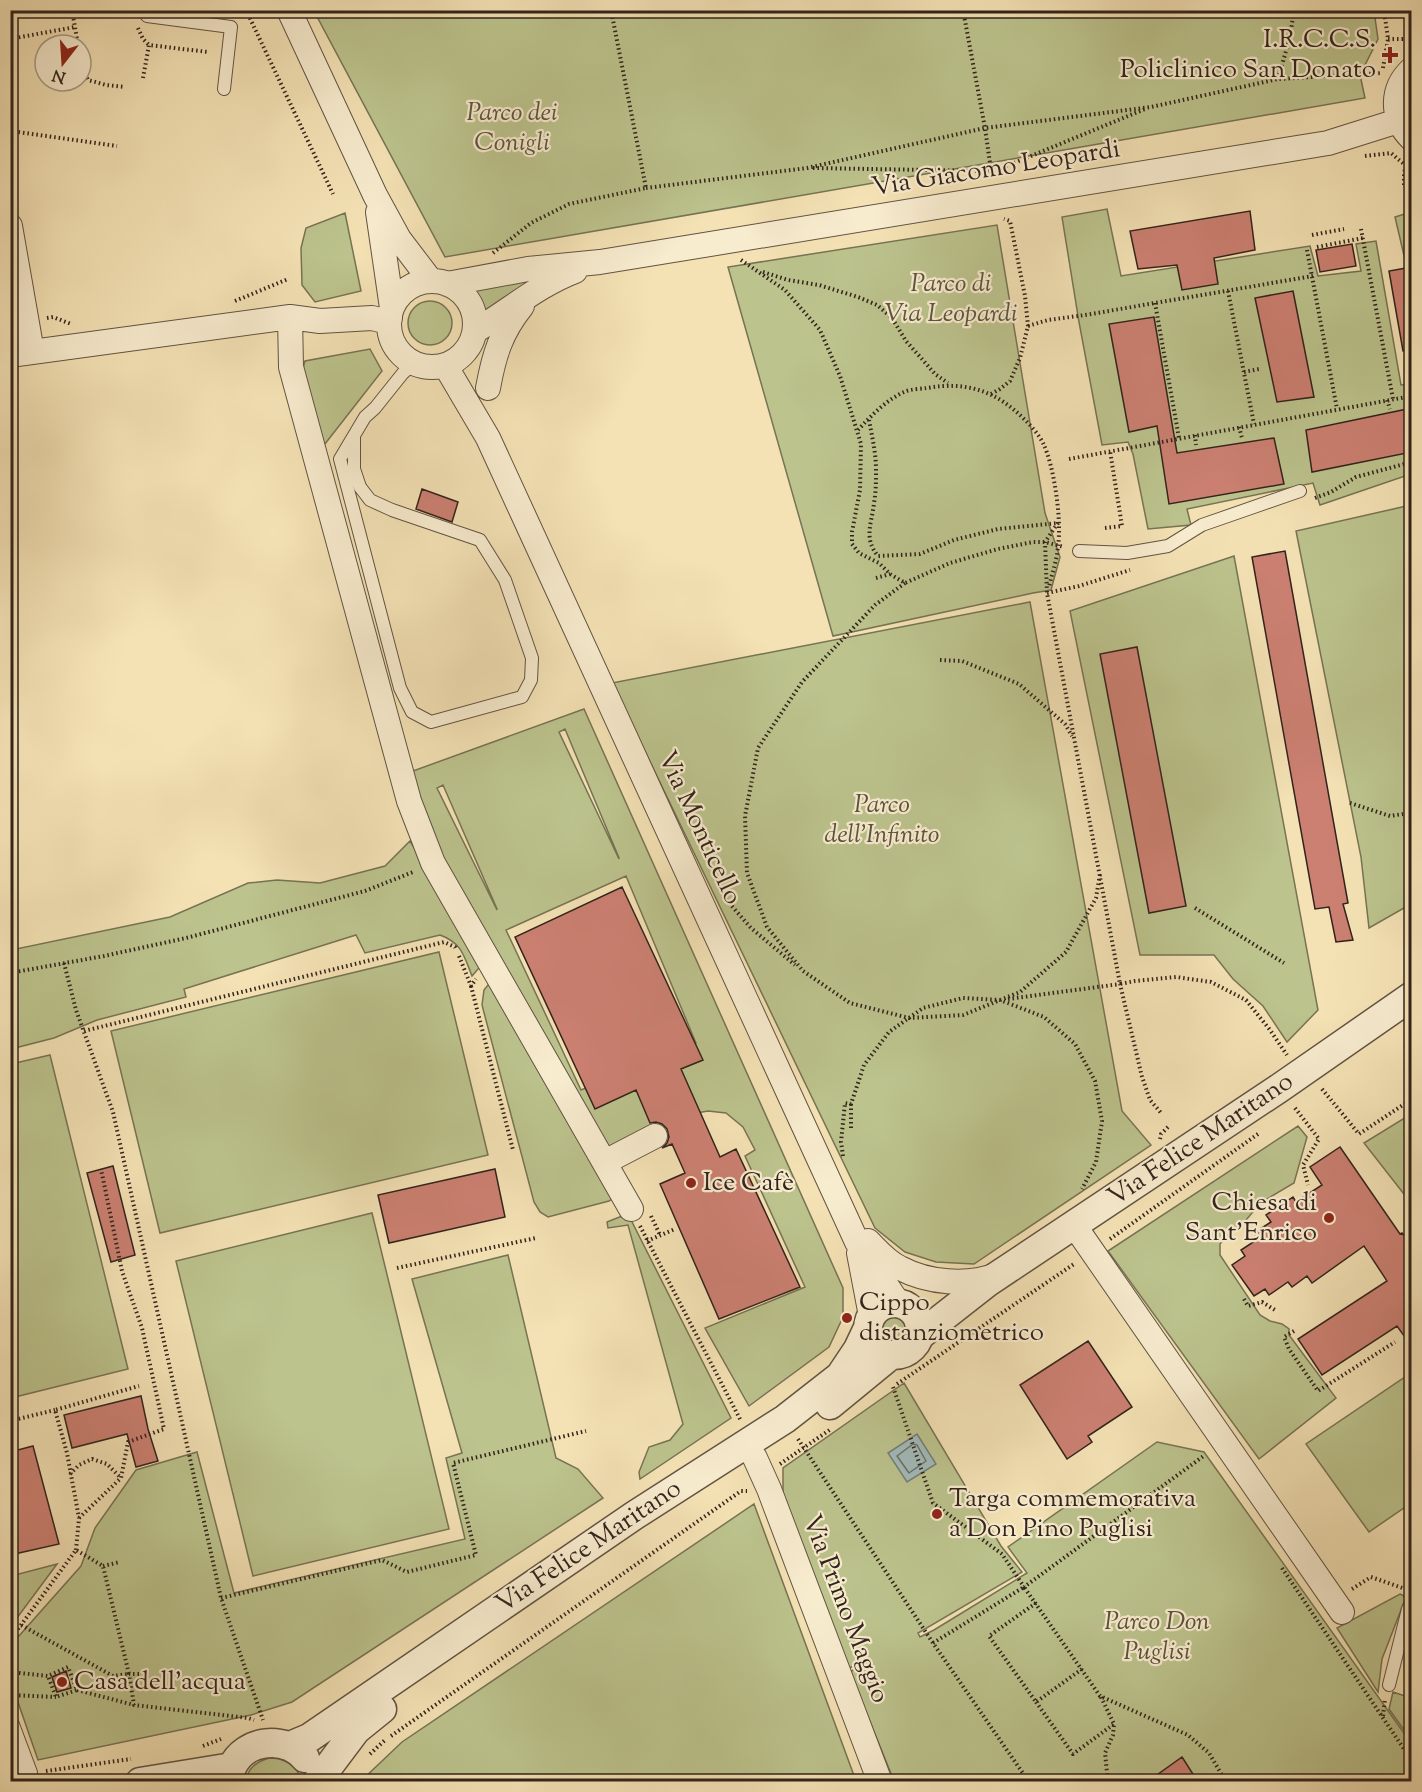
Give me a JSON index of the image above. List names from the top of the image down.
{
  "streets": {
    "street": [
      "Via Giacomo Leopardi",
      "Via Monticello",
      "Via Felice Maritano",
      "Via Primo Maggio"
    ]
  },
  "crossings": [
    ["Via Giacomo Leopardi", "Via Monticello"],
    ["Via Monticello", "Via Felice Maritano"],
    ["Via Felice Maritano", "Via Primo Maggio"]
  ],
  "parks": [
    "Parco dei Conigli",
    "Parco di Via Leopardi",
    "Parco dell'Infinito",
    "Parco Don Puglisi"
  ],
  "places": {
    "health": ["I.R.C.C.S. Policlinico San Donato"],
    "other": [
      "Ice Cafè",
      "Chiesa di Sant'Enrico",
      "Cippo distanziometrico",
      "Targa commemorativa a Don Pino Puglisi",
      "Casa dell'acqua"
    ]
  },
  "north": "bottom"
}
